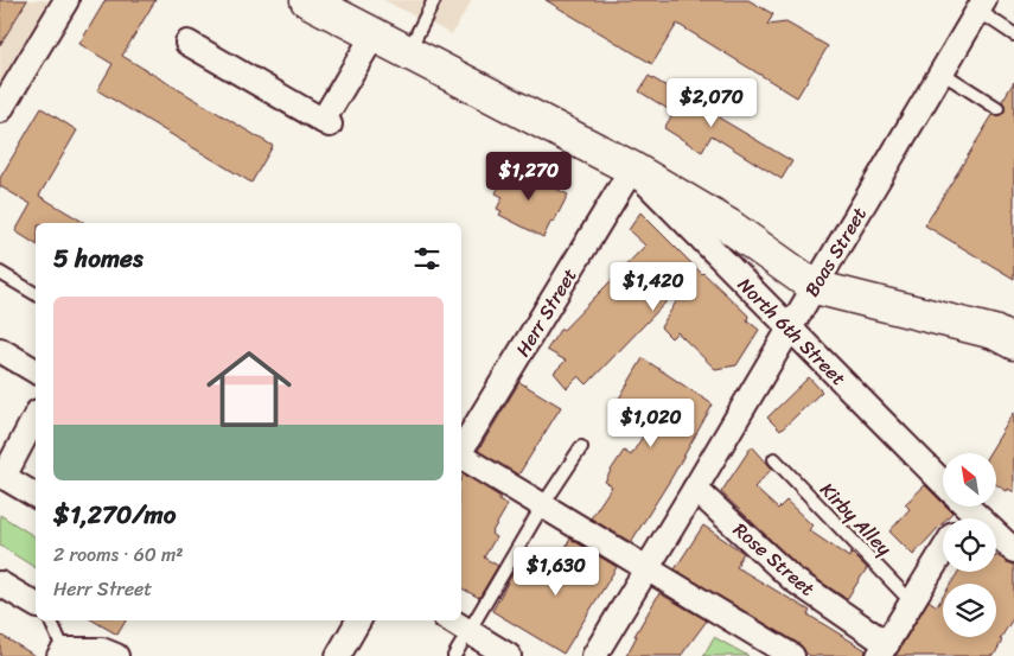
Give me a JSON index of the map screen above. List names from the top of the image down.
{
  "streets": {
    "main road": ["North 6th Street"],
    "street": ["Boas Street", "Herr Street", "Rose Street"],
    "lane": ["Kirby Alley"]
  },
  "crossings": [
    ["Boas Street", "North 6th Street"],
    ["Boas Street", "Rose Street"],
    ["Herr Street", "North 6th Street"]
  ],
  "north": "top left",
  "page": {
    "price": [
      "$2,070",
      "$1,270",
      "$1,420",
      "$1,020",
      "$1,630"
    ],
    "heading": "5 homes",
    "list": [
      {
        "name": "$1,270/mo",
        "note": "2 rooms · 60 m² · Herr Street"
      }
    ]
  }
}
